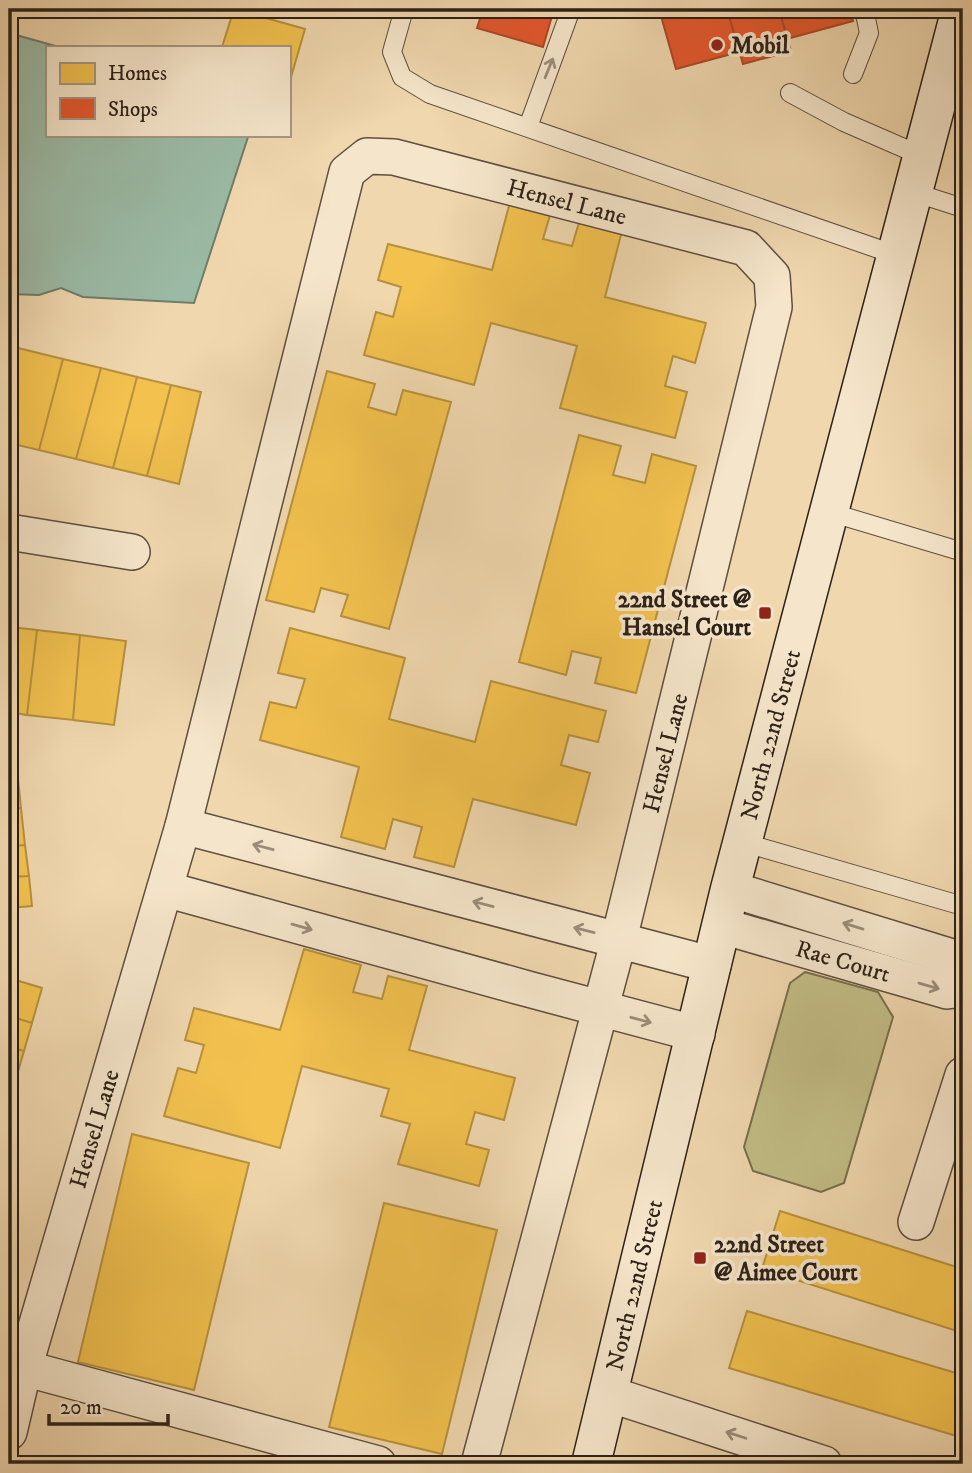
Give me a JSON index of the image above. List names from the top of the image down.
{
  "streets": {
    "street": ["Hensel Lane", "North 22nd Street", "Rae Court"]
  },
  "crossings": [
    ["North 22nd Street", "Rae Court"]
  ],
  "places": {
    "other": ["Mobil"],
    "transit": ["22nd Street @ Hansel Court", "22nd Street @ Aimee Court"]
  },
  "legend": ["Homes", "Shops"],
  "scale_bar": "20 m"
}
